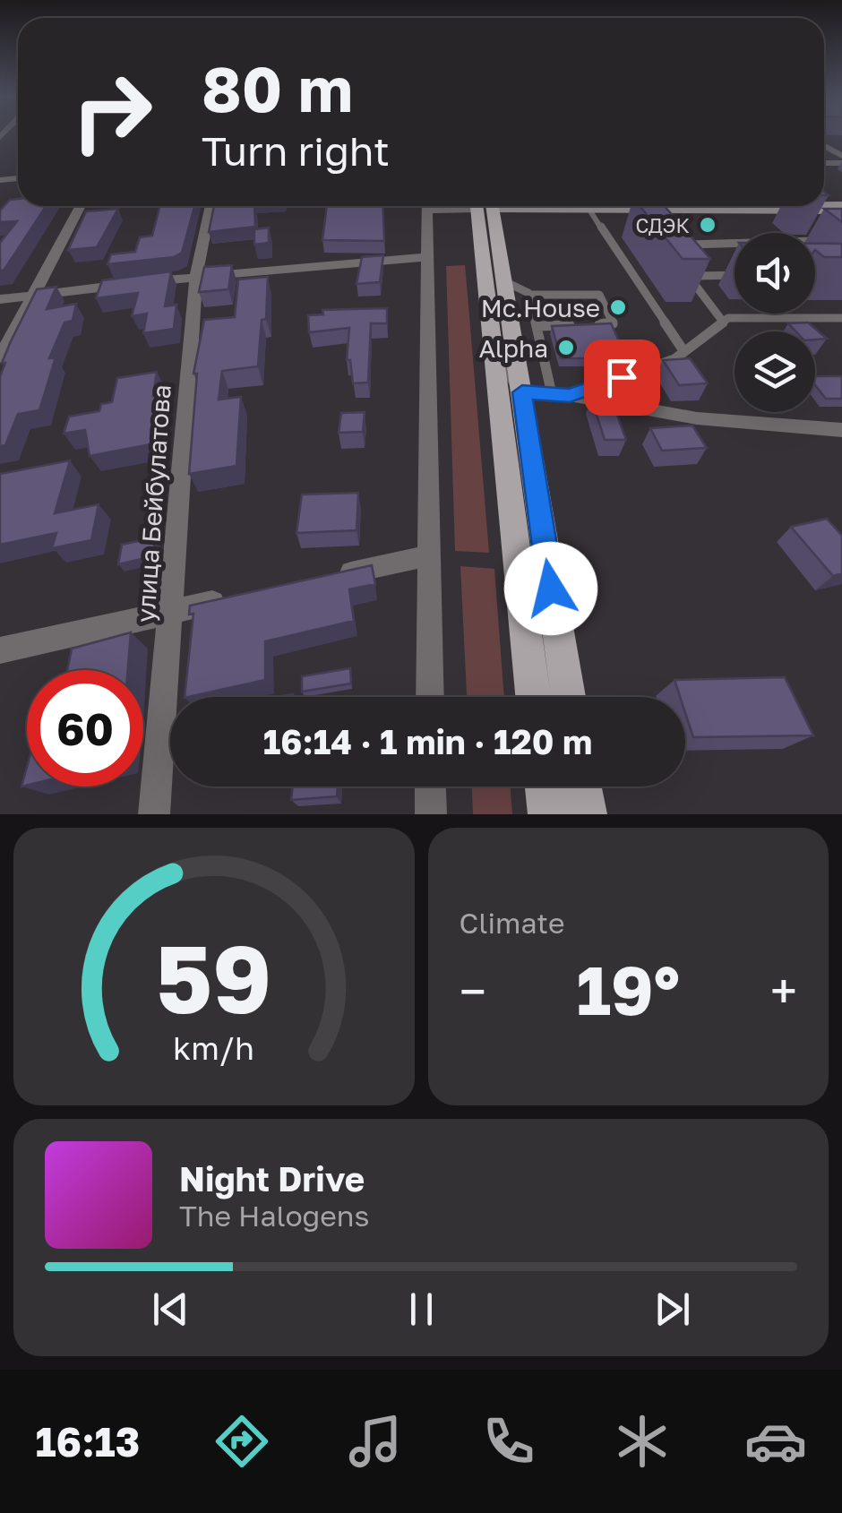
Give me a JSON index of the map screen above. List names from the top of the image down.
{
  "streets": {
    "street": ["улица Бейбулатова"]
  },
  "places": ["СДЭК", "Mc.House", "Alpha"],
  "page": {
    "turn": ["80 m", "Turn right"],
    "limit": "60",
    "trip": "16:14 · 1 min · 120 m",
    "tile": "Climate",
    "heat": ["−", "19°", "+"],
    "song": ["Night Drive", "The Halogens"],
    "tabs": "16:13",
    "gauge": ["59", "km/h"]
  }
}
